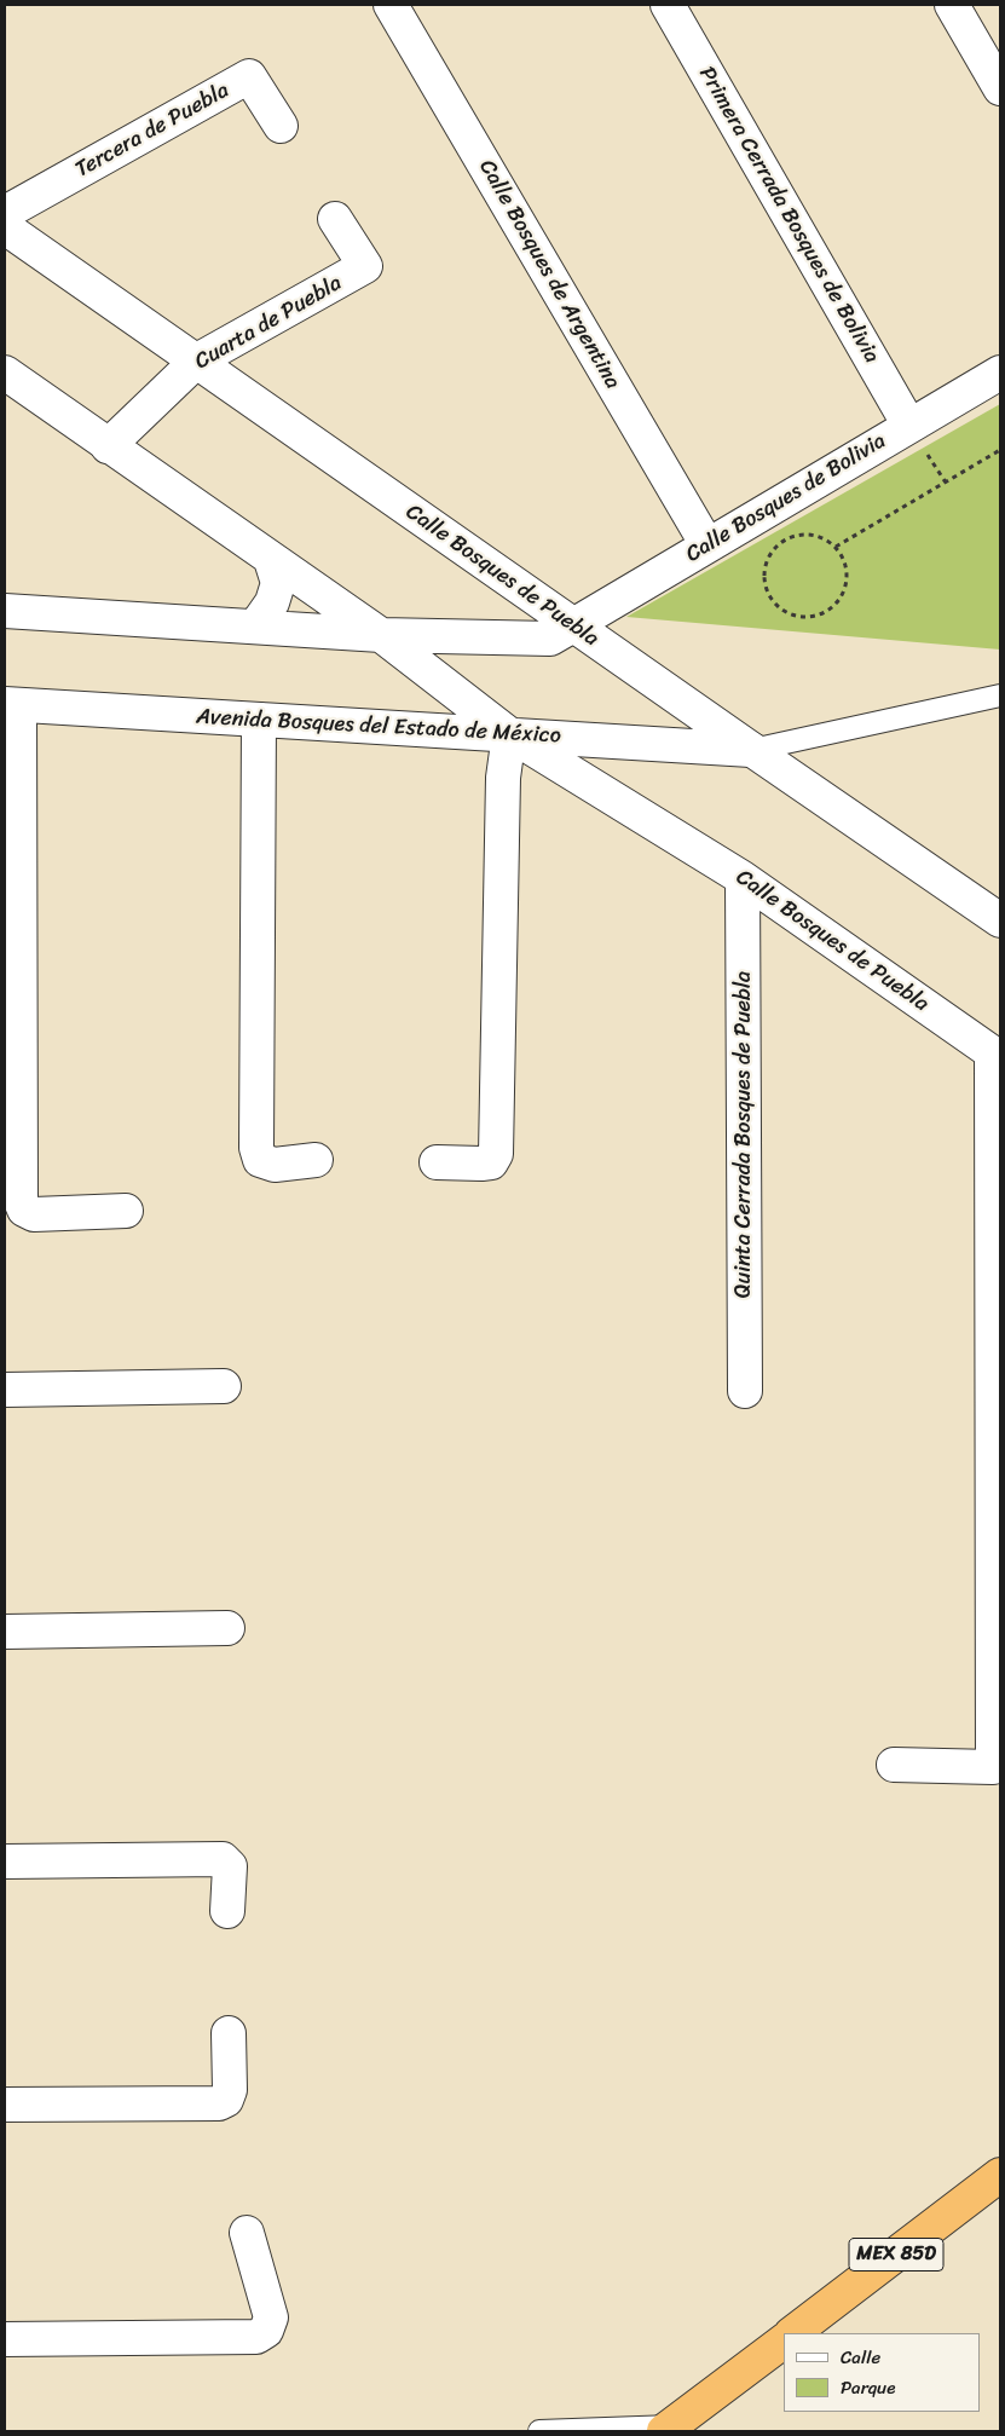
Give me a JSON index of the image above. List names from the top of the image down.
{
  "streets": {
    "highway": ["MEX 85D"],
    "street": [
      "Tercera de Puebla",
      "Primera Cerrada Bosques de Bolivia",
      "Calle Bosques de Argentina",
      "Cuarta de Puebla",
      "Calle Bosques de Bolivia",
      "Calle Bosques de Puebla",
      "Avenida Bosques del Estado de México",
      "Quinta Cerrada Bosques de Puebla"
    ]
  },
  "crossings": [
    ["Primera Cerrada Bosques de Bolivia", "Calle Bosques de Bolivia"],
    ["Calle Bosques de Argentina", "Calle Bosques de Bolivia"],
    ["Cuarta de Puebla", "Calle Bosques de Puebla"],
    ["Calle Bosques de Bolivia", "Calle Bosques de Puebla"],
    ["Calle Bosques de Puebla", "Avenida Bosques del Estado de México"],
    ["Calle Bosques de Puebla", "Quinta Cerrada Bosques de Puebla"]
  ],
  "legend": ["Calle", "Parque"]
}
